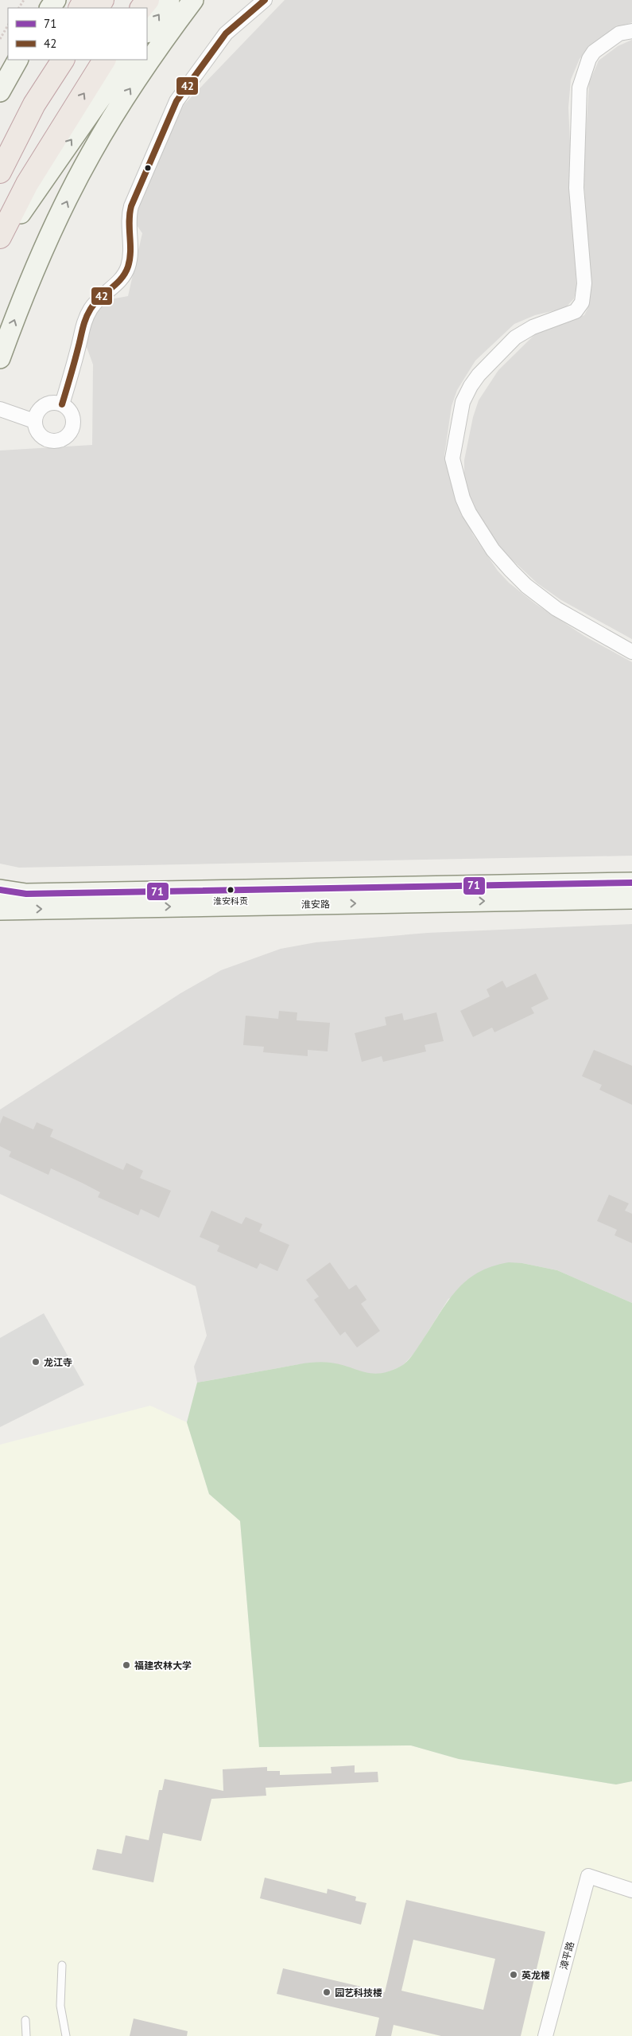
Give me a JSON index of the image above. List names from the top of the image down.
{
  "streets": {
    "main road": ["淮安路"],
    "street": ["漳平路"]
  },
  "places": [
    "淮安科贡",
    "龙江寺",
    "福建农林大学",
    "英龙楼",
    "园艺科技楼"
  ],
  "lines": ["transit line 42", "transit line 71"],
  "legend": ["71", "42"]
}
